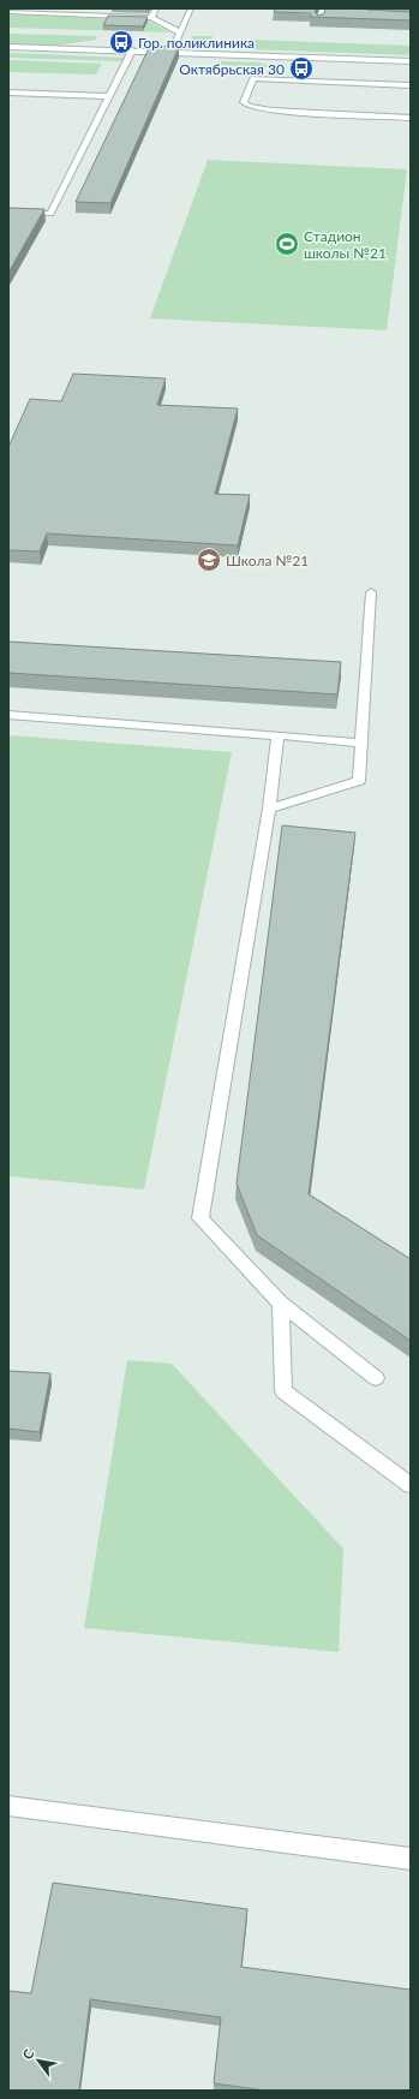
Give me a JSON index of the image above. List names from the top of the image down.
{
  "places": {
    "bus stop": ["Гор. поликлиника", "Октябрьская 30"],
    "sports": ["Стадион школы №21"],
    "school or university": ["Школа №21"]
  },
  "north": "top left"
}
